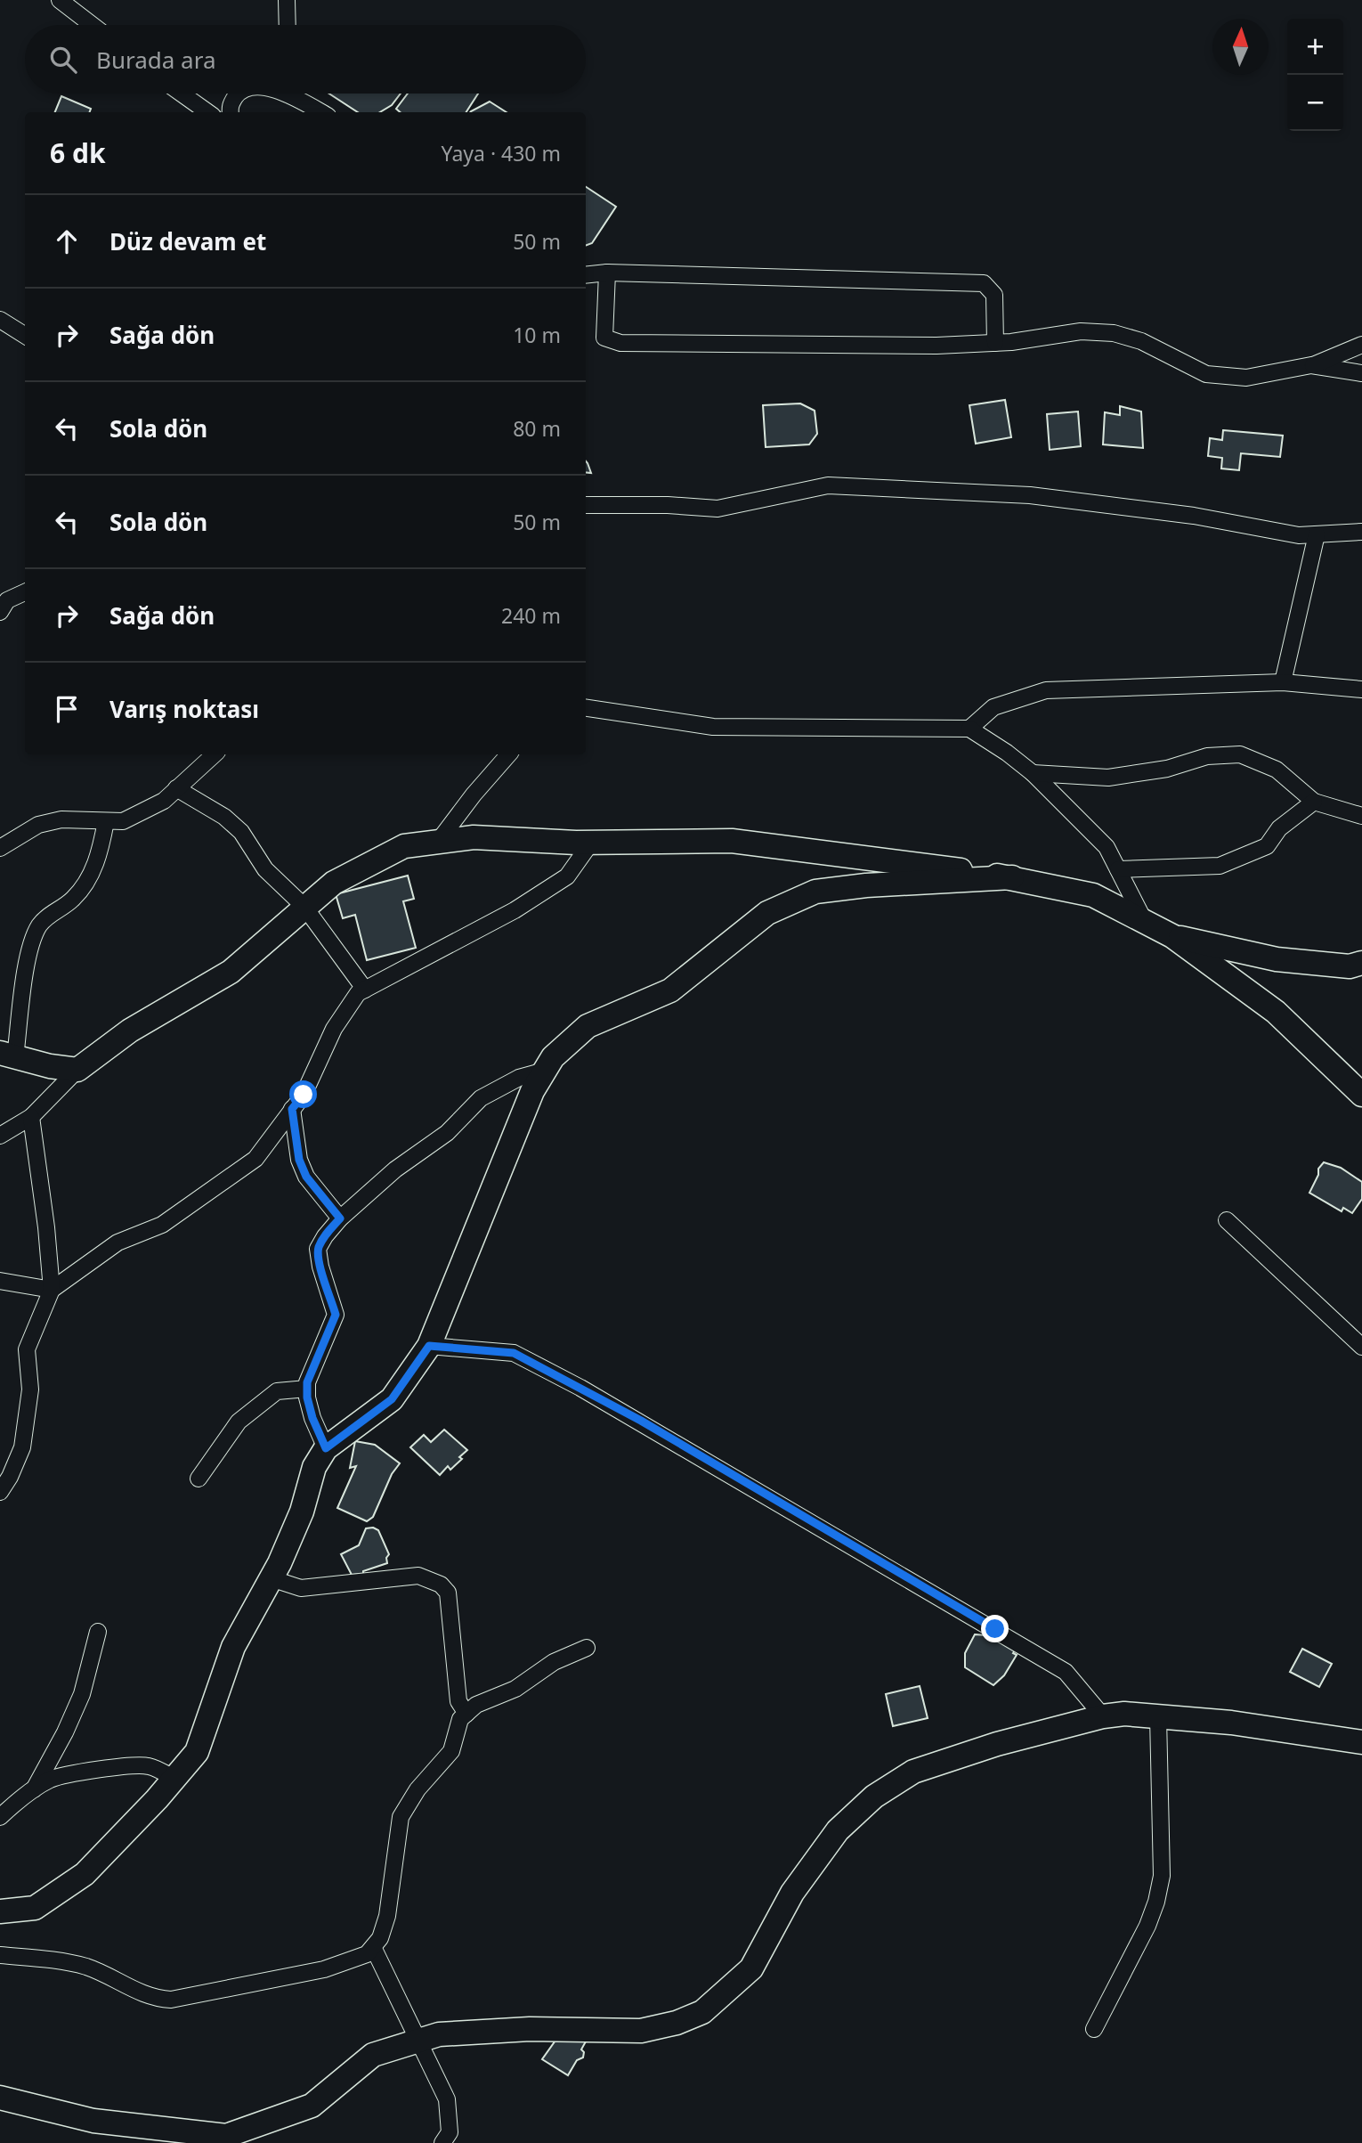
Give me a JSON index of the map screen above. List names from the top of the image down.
{
  "north": "top",
  "page": {
    "map_buttons": ["+", "−"],
    "search": "Burada ara",
    "heading": ["6 dk", "Yaya · 430 m"],
    "list": [
      ["Düz devam et", "50 m"],
      ["Sağa dön", "10 m"],
      ["Sola dön", "80 m"],
      ["Sola dön", "50 m"],
      ["Sağa dön", "240 m"],
      "Varış noktası"
    ]
  }
}
